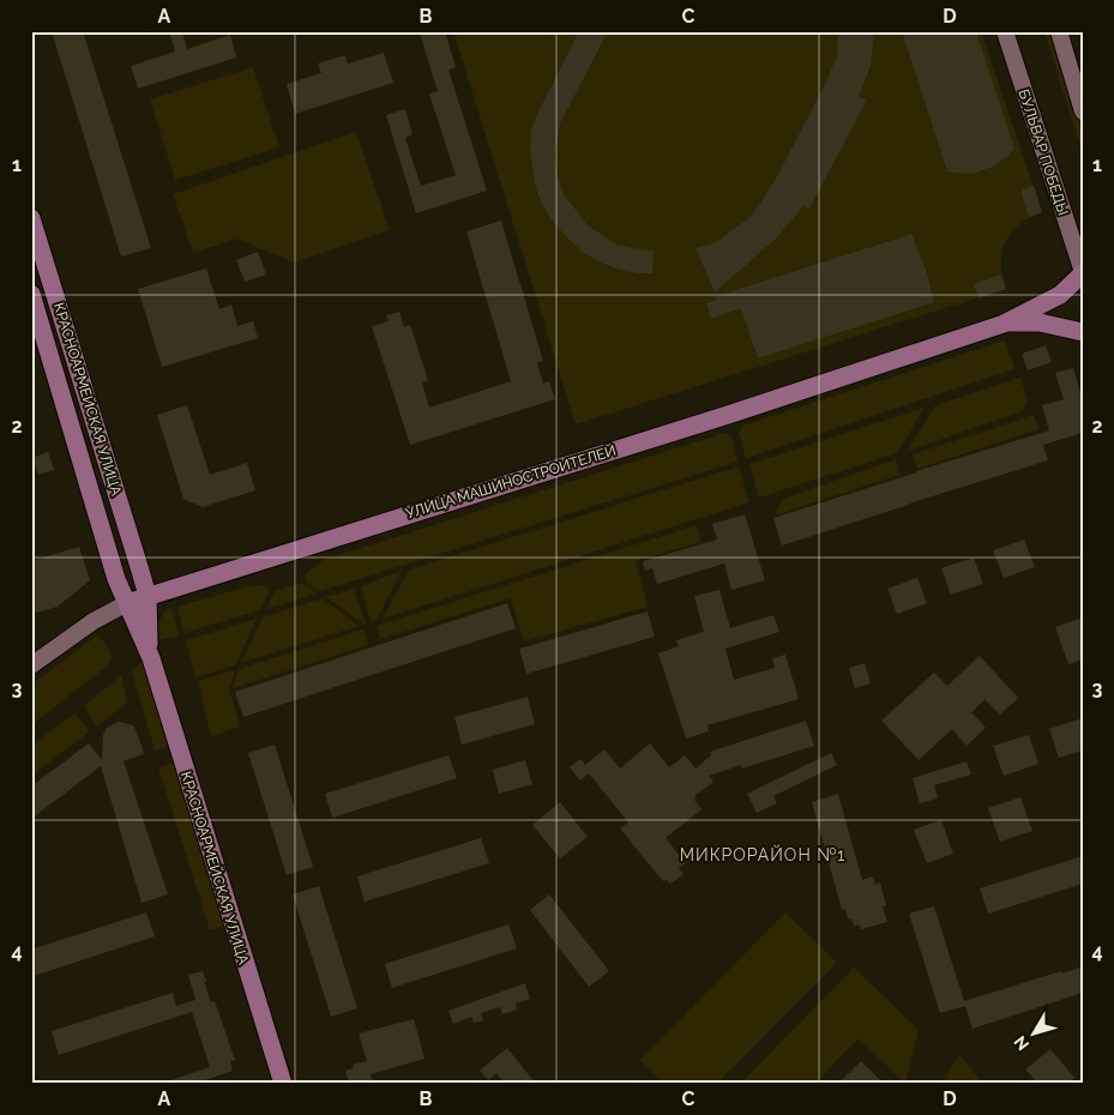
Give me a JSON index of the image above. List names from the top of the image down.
{
  "streets": {
    "main road": ["КРАСНОАРМЕЙСКАЯ УЛИЦА", "УЛИЦА МАШИНОСТРОИТЕЛЕЙ"],
    "street": ["БУЛЬВАР ПОБЕДЫ"]
  },
  "crossings": [
    ["БУЛЬВАР ПОБЕДЫ", "УЛИЦА МАШИНОСТРОИТЕЛЕЙ"],
    ["КРАСНОАРМЕЙСКАЯ УЛИЦА", "УЛИЦА МАШИНОСТРОИТЕЛЕЙ"]
  ],
  "districts": ["МИКРОРАЙОН №1"],
  "north": "bottom left",
  "grid": {
    "columns": [
      "A",
      "B",
      "C",
      "D"
    ],
    "rows": [
      "1",
      "2",
      "3",
      "4"
    ]
  }
}
